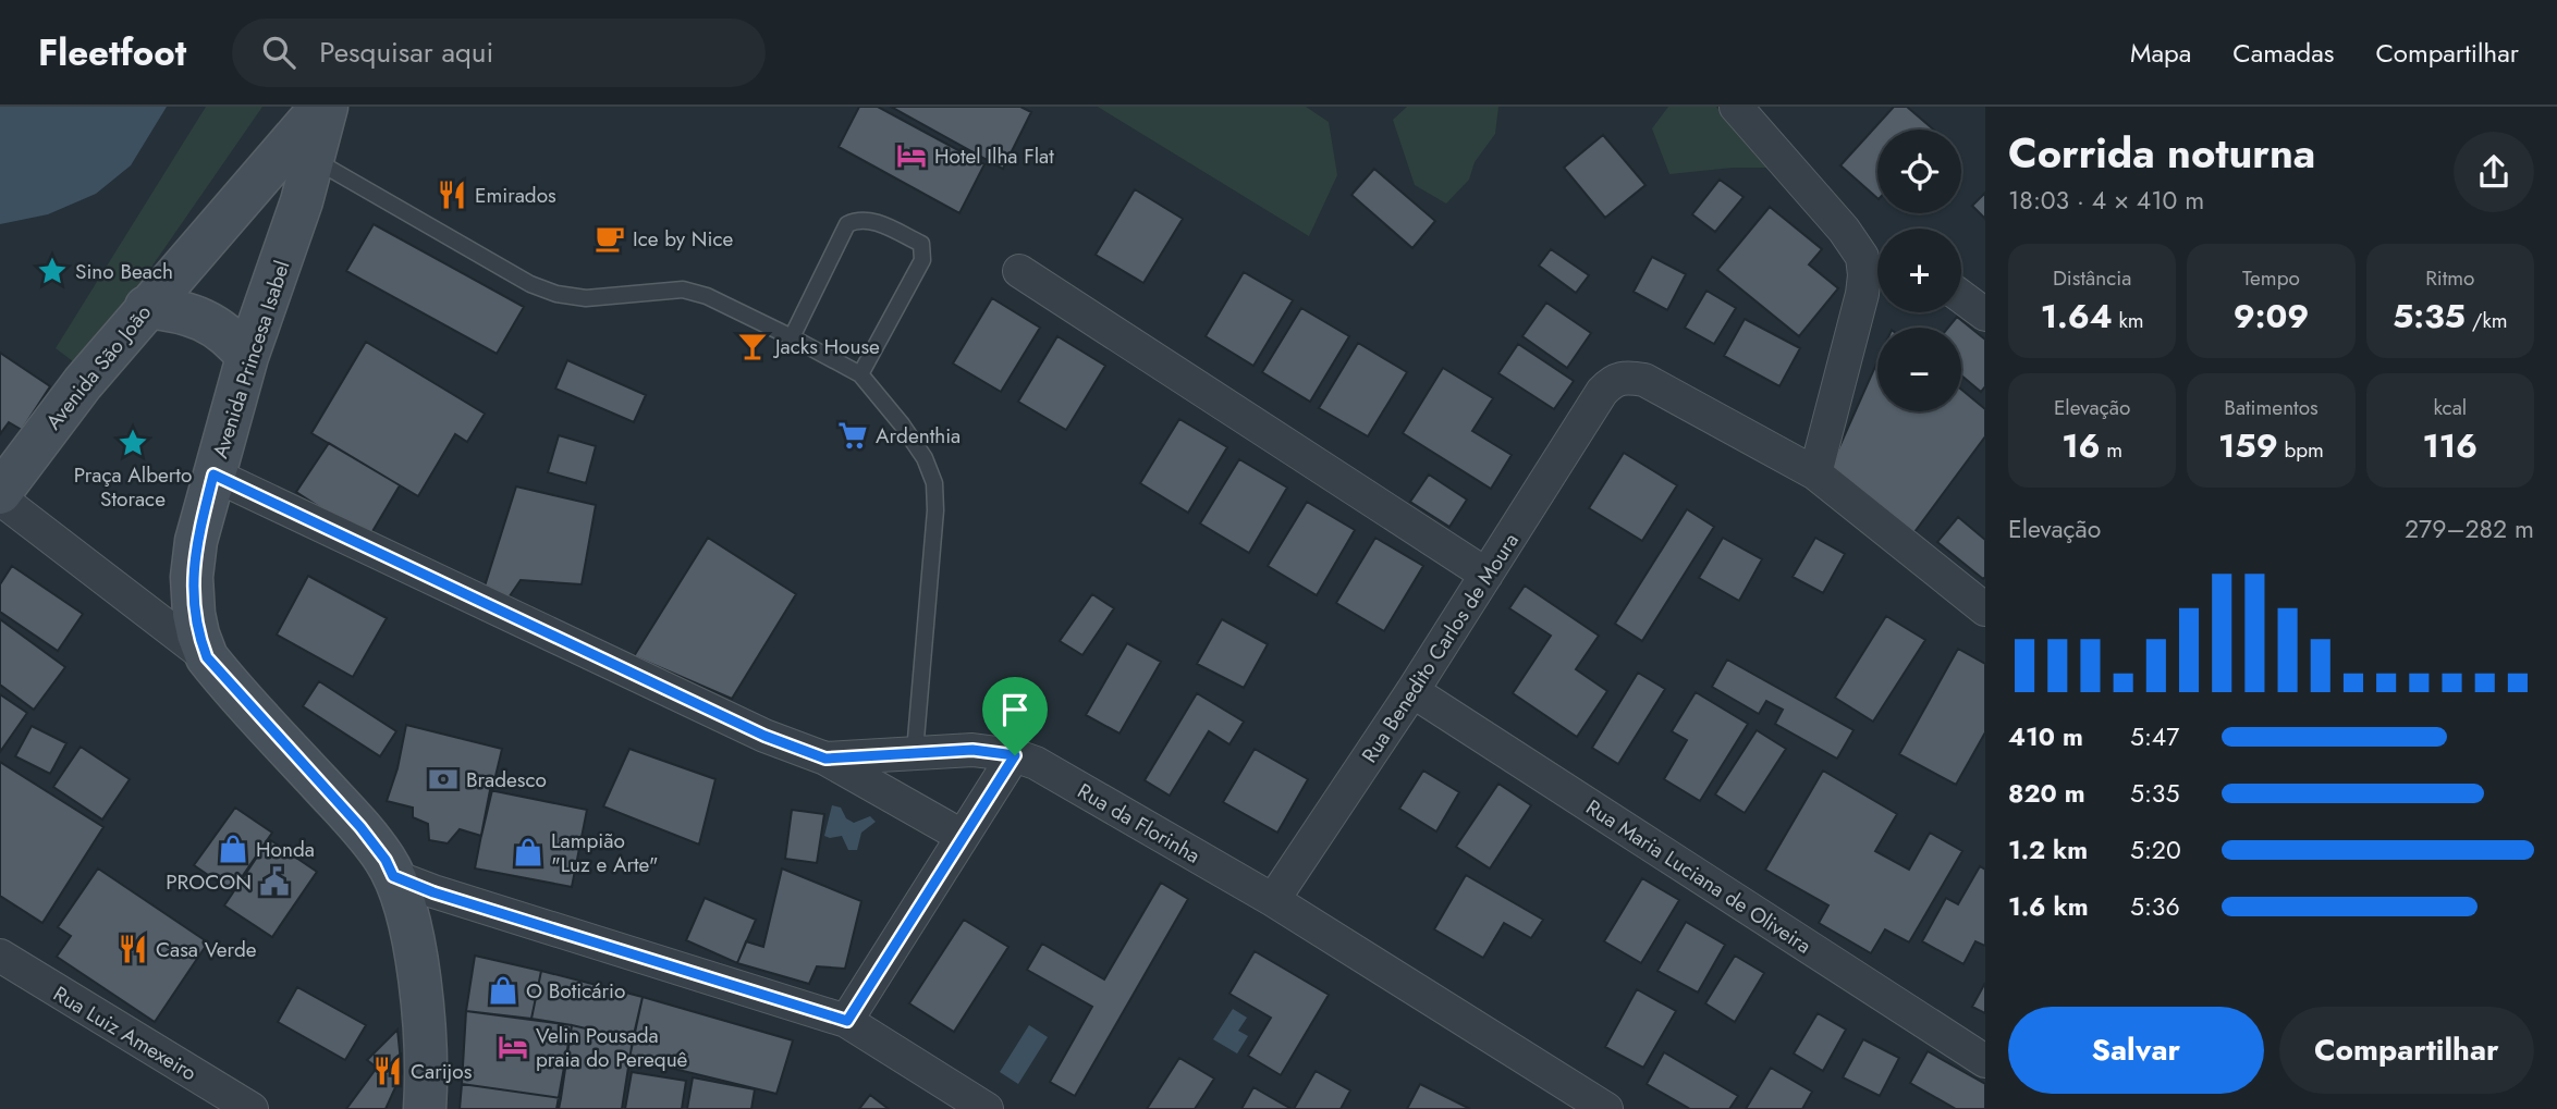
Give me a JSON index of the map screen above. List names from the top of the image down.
{
  "streets": {
    "main road": ["Avenida Princesa Isabel", "Avenida São João"],
    "street": [
      "Rua Benedito Carlos de Moura",
      "Rua da Florinha",
      "Rua Maria Luciana de Oliveira",
      "Rua Luiz Amexeiro"
    ]
  },
  "crossings": [
    ["Avenida Princesa Isabel", "Avenida São João"],
    ["Avenida Princesa Isabel", "Rua da Florinha"],
    ["Rua Benedito Carlos de Moura", "Rua da Florinha"],
    ["Rua Benedito Carlos de Moura", "Rua Maria Luciana de Oliveira"]
  ],
  "places": {
    "hotel": ["Hotel Ilha Flat", "Velin Pousada praia do Perequê"],
    "restaurant": ["Emirados", "Casa Verde", "Carijos"],
    "cafe": ["Ice by Nice"],
    "place": ["Sino Beach", "Praça Alberto Storace"],
    "bar": ["Jacks House"],
    "supermarket": ["Ardenthia"],
    "bank": ["Bradesco"],
    "shop": ["Honda", "Lampião \"Luz e Arte\"", "O Boticário"],
    "public building": ["PROCON"]
  },
  "page": {
    "header": "Fleetfoot",
    "search": "Pesquisar aqui",
    "nav": ["Mapa", "Camadas", "Compartilhar"],
    "heading": ["Corrida noturna", "18:03 · 4 × 410 m"],
    "map_buttons": ["+", "−"],
    "stats": [
      ["Distância", "1.64 km"],
      ["Tempo", "9:09"],
      ["Ritmo", "5:35 /km"],
      ["Elevação", "16 m"],
      ["Batimentos", "159 bpm"],
      ["kcal", "116"]
    ],
    "chart": ["Elevação", "279–282 m"],
    "list": [
      {
        "name": "410 m",
        "note": "5:47"
      },
      {
        "name": "820 m",
        "note": "5:35"
      },
      {
        "name": "1.2 km",
        "note": "5:20"
      },
      {
        "name": "1.6 km",
        "note": "5:36"
      }
    ],
    "buttons": ["Salvar", "Compartilhar"]
  }
}
